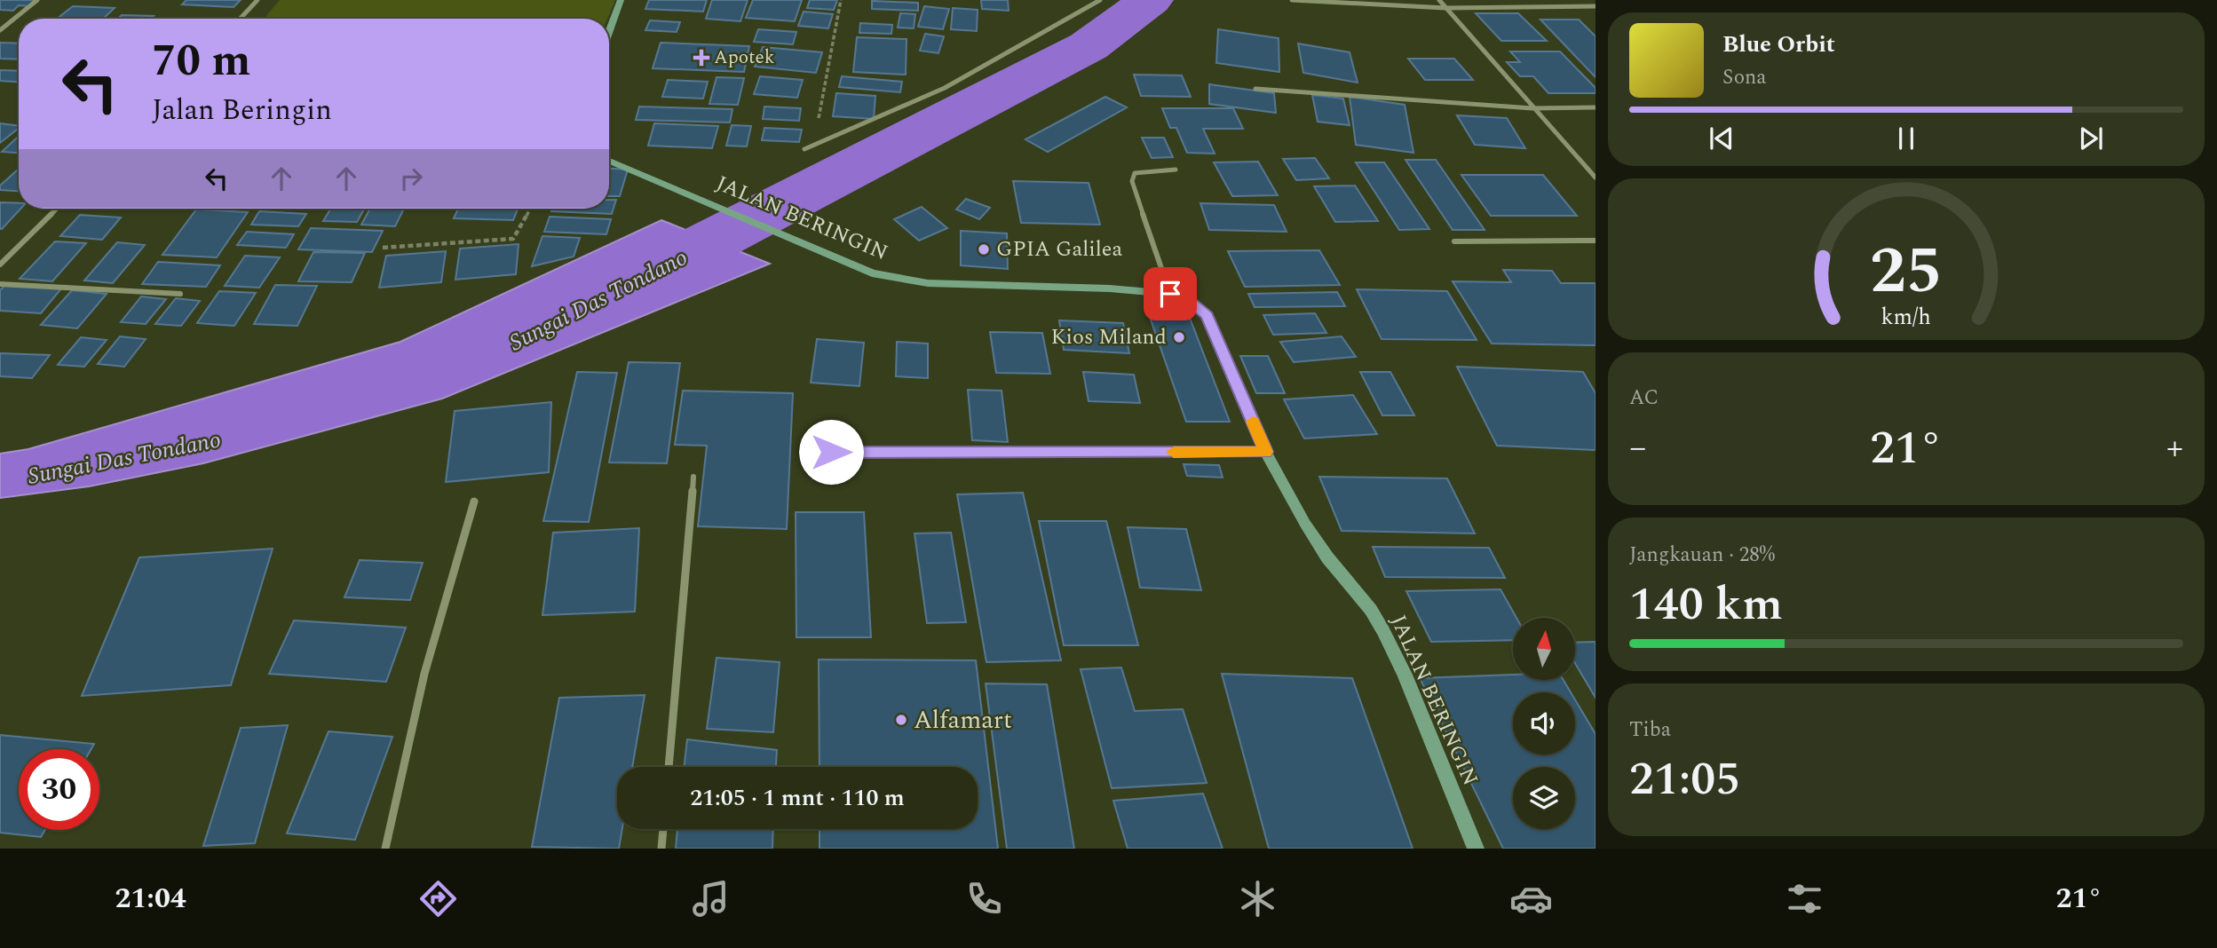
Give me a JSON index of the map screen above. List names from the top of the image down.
{
  "streets": {
    "street": ["JALAN BERINGIN"]
  },
  "water": ["Sungai Das Tondano"],
  "places": {
    "health": ["Apotek"],
    "other": ["GPIA Galilea", "Kios Miland", "Alfamart"]
  },
  "north": "top",
  "page": {
    "turn": ["70 m", "Jalan Beringin"],
    "song": ["Blue Orbit", "Sona"],
    "tile": [
      "AC",
      ["Jangkauan · 28%", "140 km"],
      ["Tiba", "21:05"]
    ],
    "heat": ["−", "21°", "+"],
    "limit": "30",
    "trip": "21:05 · 1 mnt · 110 m",
    "tabs": ["21:04", "21°"],
    "gauge": ["25", "km/h"]
  }
}
